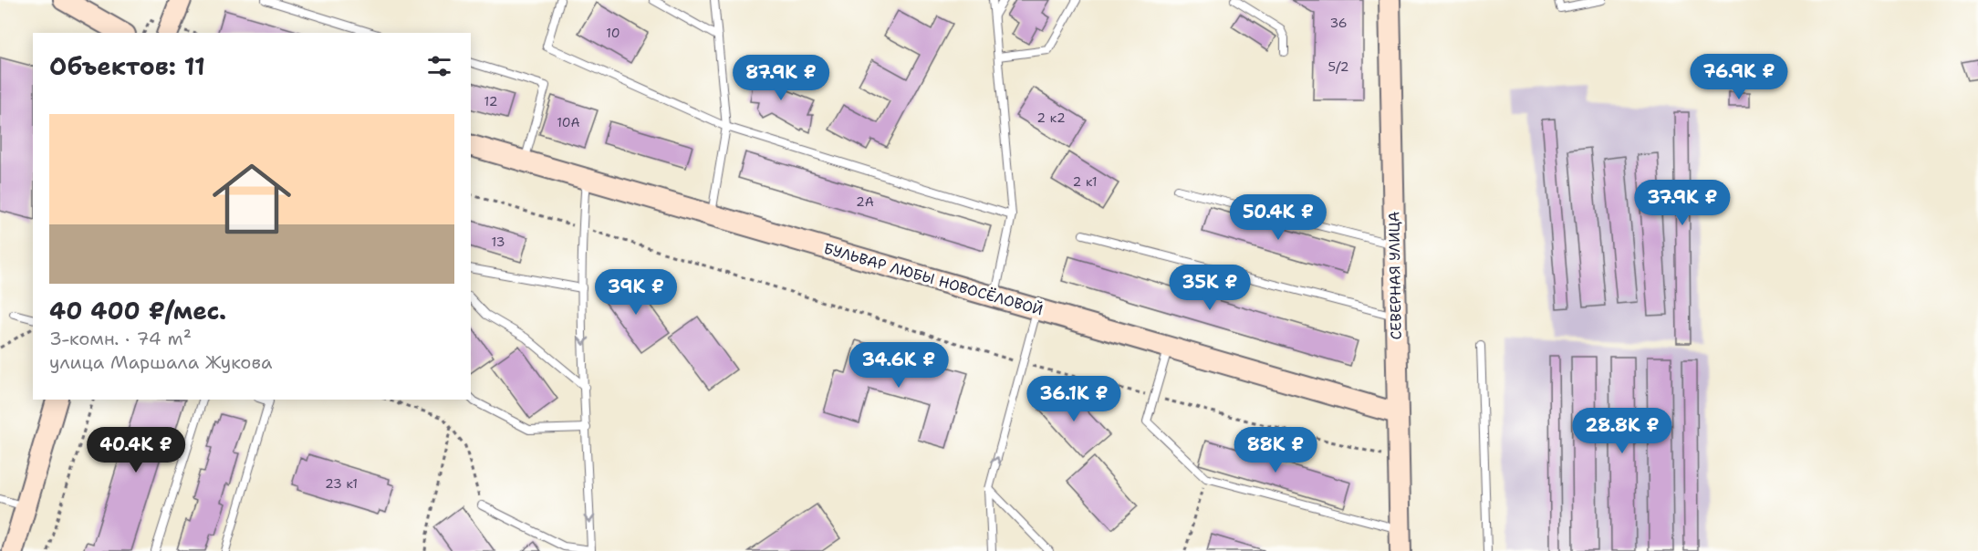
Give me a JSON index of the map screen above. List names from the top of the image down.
{
  "streets": {
    "street": ["СЕВЕРНАЯ УЛИЦА", "БУЛЬВАР ЛЮБЫ НОВОСЁЛОВОЙ"]
  },
  "crossings": [
    ["СЕВЕРНАЯ УЛИЦА", "БУЛЬВАР ЛЮБЫ НОВОСЁЛОВОЙ"]
  ],
  "house_numbers": [
    "36",
    "10",
    "5/2",
    "12",
    "2 к2",
    "10А",
    "2 к1",
    "2А",
    "13",
    "23 к1"
  ],
  "page": {
    "heading": "Объектов: 11",
    "price": [
      "76.9K ₽",
      "87.9K ₽",
      "37.9K ₽",
      "50.4K ₽",
      "35K ₽",
      "39K ₽",
      "34.6K ₽",
      "36.1K ₽",
      "28.8K ₽",
      "40.4K ₽",
      "88K ₽"
    ],
    "list": [
      {
        "name": "40 400 ₽/мес.",
        "note": "3-комн. · 74 m² · улица Маршала Жукова"
      }
    ]
  }
}
